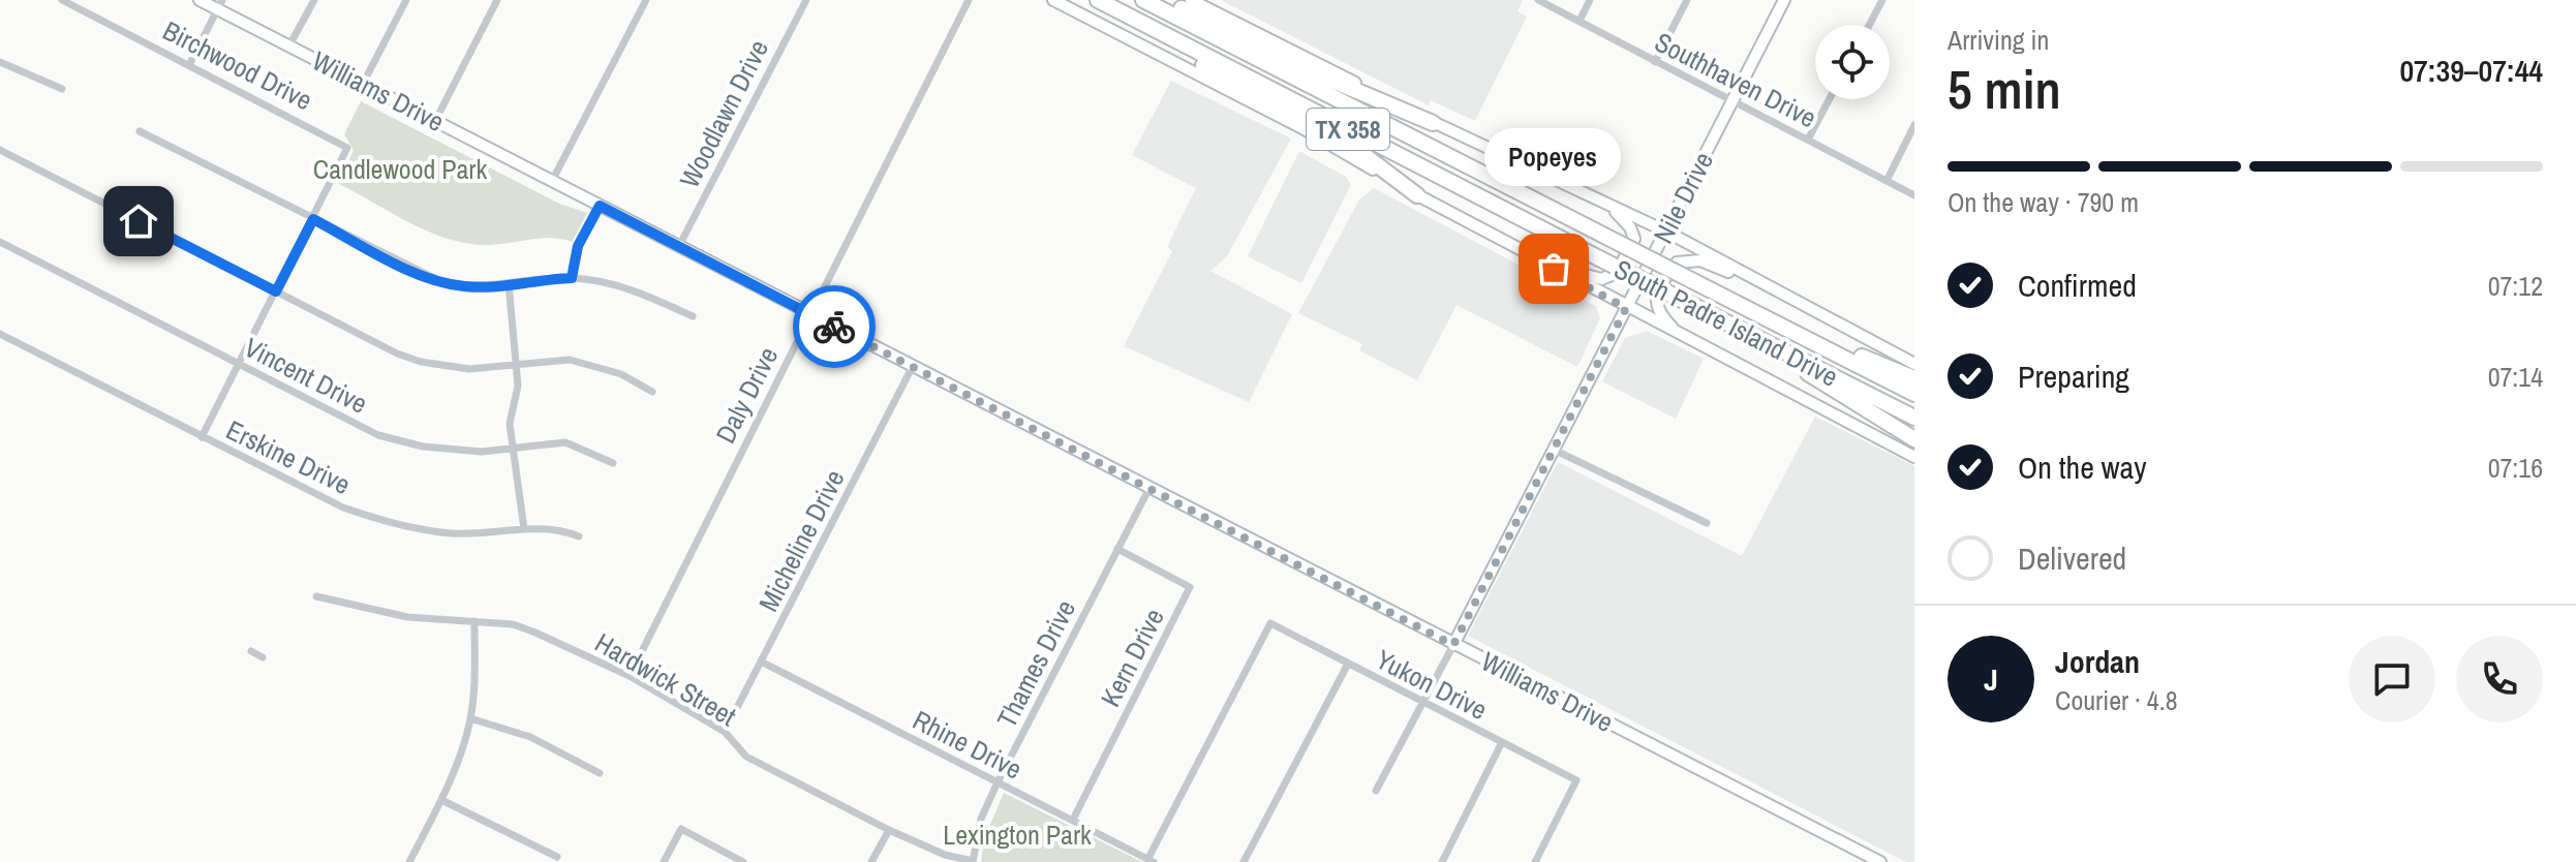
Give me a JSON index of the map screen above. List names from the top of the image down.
{
  "streets": {
    "highway": ["TX 358", "South Padre Island Drive"],
    "main road": ["Williams Drive", "Nile Drive"],
    "street": [
      "Birchwood Drive",
      "Southhaven Drive",
      "Woodlawn Drive",
      "Vincent Drive",
      "Daly Drive",
      "Erskine Drive",
      "Micheline Drive",
      "Kern Drive",
      "Thames Drive",
      "Hardwick Street",
      "Yukon Drive",
      "Rhine Drive"
    ]
  },
  "crossings": [
    ["Southhaven Drive", "Nile Drive"],
    ["Williams Drive", "Woodlawn Drive"],
    ["Williams Drive", "Nile Drive"],
    ["Williams Drive", "Daly Drive"],
    ["Williams Drive", "Micheline Drive"],
    ["Williams Drive", "Thames Drive"],
    ["Nile Drive", "Yukon Drive"],
    ["Daly Drive", "Hardwick Street"],
    ["Micheline Drive", "Hardwick Street"],
    ["Micheline Drive", "Rhine Drive"],
    ["Kern Drive", "Thames Drive"],
    ["Kern Drive", "Rhine Drive"],
    ["Thames Drive", "Hardwick Street"],
    ["Thames Drive", "Rhine Drive"],
    ["Yukon Drive", "Rhine Drive"]
  ],
  "parks": ["Candlewood Park", "Lexington Park"],
  "places": ["Popeyes"],
  "page": {
    "heading": ["5 min", "Arriving in", "07:39–07:44"],
    "panel": ["Jordan", "Courier · 4.8"],
    "bubble": "Popeyes",
    "bar": "On the way · 790 m",
    "list": [
      ["Confirmed", "07:12"],
      ["Preparing", "07:14"],
      ["On the way", "07:16"],
      "Delivered"
    ],
    "round": "J"
  }
}
